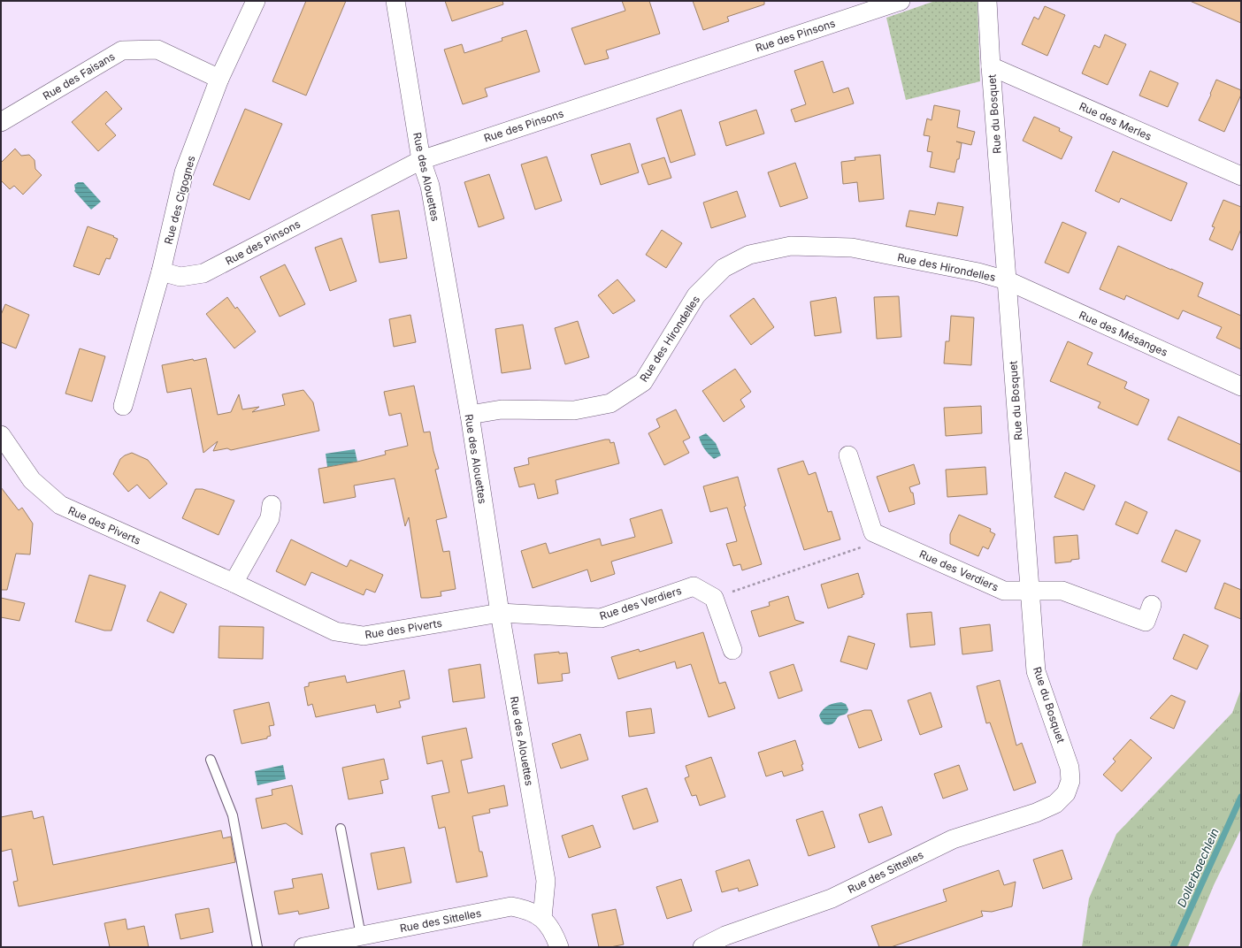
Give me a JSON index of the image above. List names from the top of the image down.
{
  "streets": {
    "street": [
      "Rue des Pinsons",
      "Rue des Faisans",
      "Rue du Bosquet",
      "Rue des Merles",
      "Rue des Alouettes",
      "Rue des Cigognes",
      "Rue des Hirondelles",
      "Rue des Mésanges",
      "Rue des Piverts",
      "Rue des Verdiers",
      "Rue des Sittelles"
    ]
  },
  "crossings": [
    ["Rue des Pinsons", "Rue des Alouettes"],
    ["Rue des Pinsons", "Rue des Cigognes"],
    ["Rue des Faisans", "Rue des Cigognes"],
    ["Rue du Bosquet", "Rue des Merles"],
    ["Rue du Bosquet", "Rue des Hirondelles"],
    ["Rue du Bosquet", "Rue des Mésanges"],
    ["Rue du Bosquet", "Rue des Verdiers"],
    ["Rue du Bosquet", "Rue des Sittelles"],
    ["Rue des Alouettes", "Rue des Hirondelles"],
    ["Rue des Alouettes", "Rue des Piverts"],
    ["Rue des Alouettes", "Rue des Verdiers"],
    ["Rue des Alouettes", "Rue des Sittelles"],
    ["Rue des Hirondelles", "Rue des Mésanges"],
    ["Rue des Piverts", "Rue des Verdiers"]
  ],
  "water": ["Dollerbaechlein"]
}
